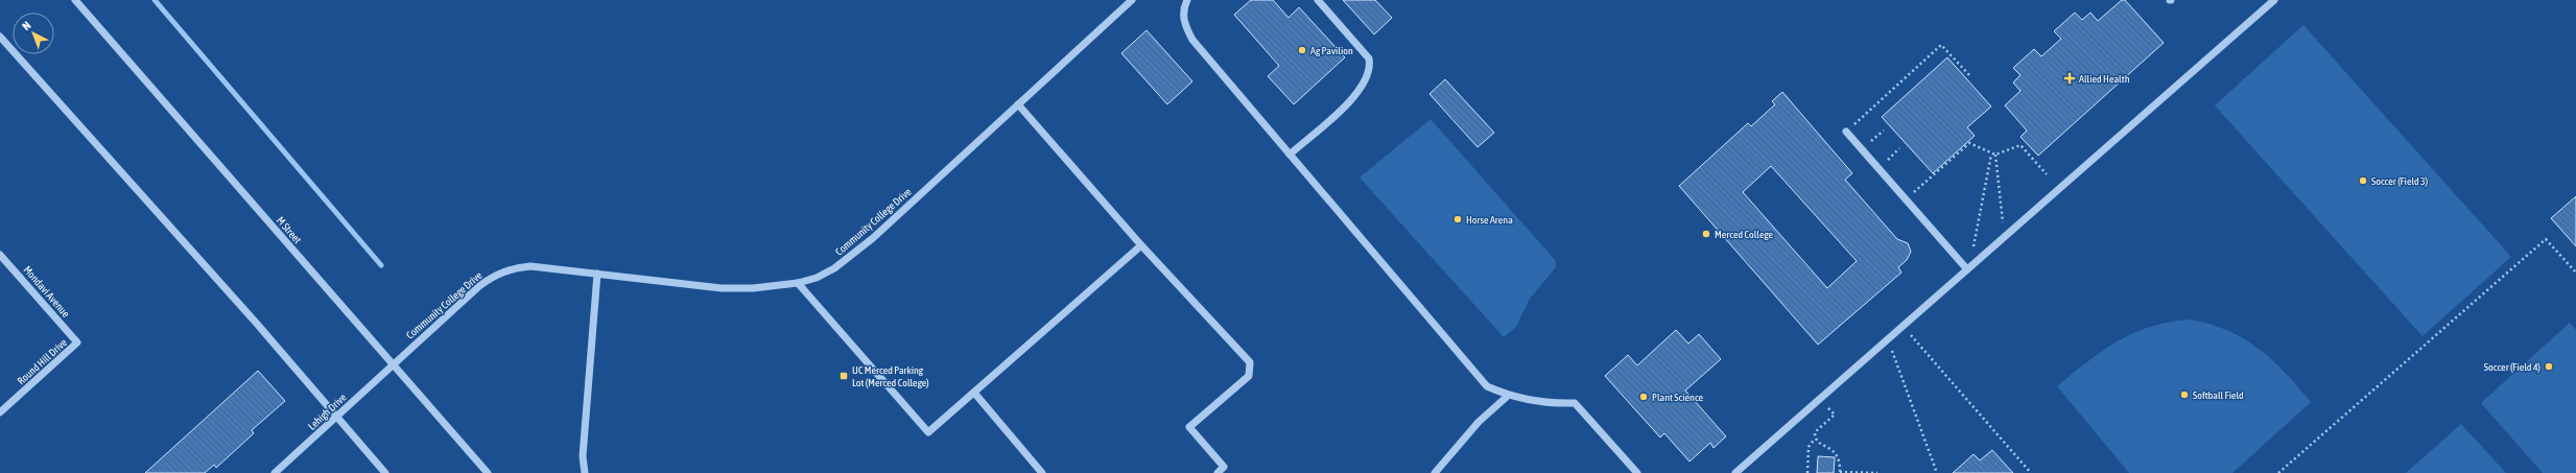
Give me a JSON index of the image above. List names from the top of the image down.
{
  "streets": {
    "street": [
      "Community College Drive",
      "M Street",
      "Mondavi Avenue",
      "Round Hill Drive",
      "Lehigh Drive"
    ]
  },
  "crossings": [
    ["Community College Drive", "M Street"],
    ["Community College Drive", "Lehigh Drive"],
    ["M Street", "Lehigh Drive"],
    ["Mondavi Avenue", "Round Hill Drive"]
  ],
  "places": {
    "other": [
      "Ag Pavilion",
      "Soccer (Field 3)",
      "Horse Arena",
      "Merced College",
      "Soccer (Field 4)",
      "Softball Field",
      "Plant Science"
    ],
    "health": ["Allied Health"],
    "transit": ["UC Merced Parking Lot (Merced College)"]
  },
  "north": "top left"
}
